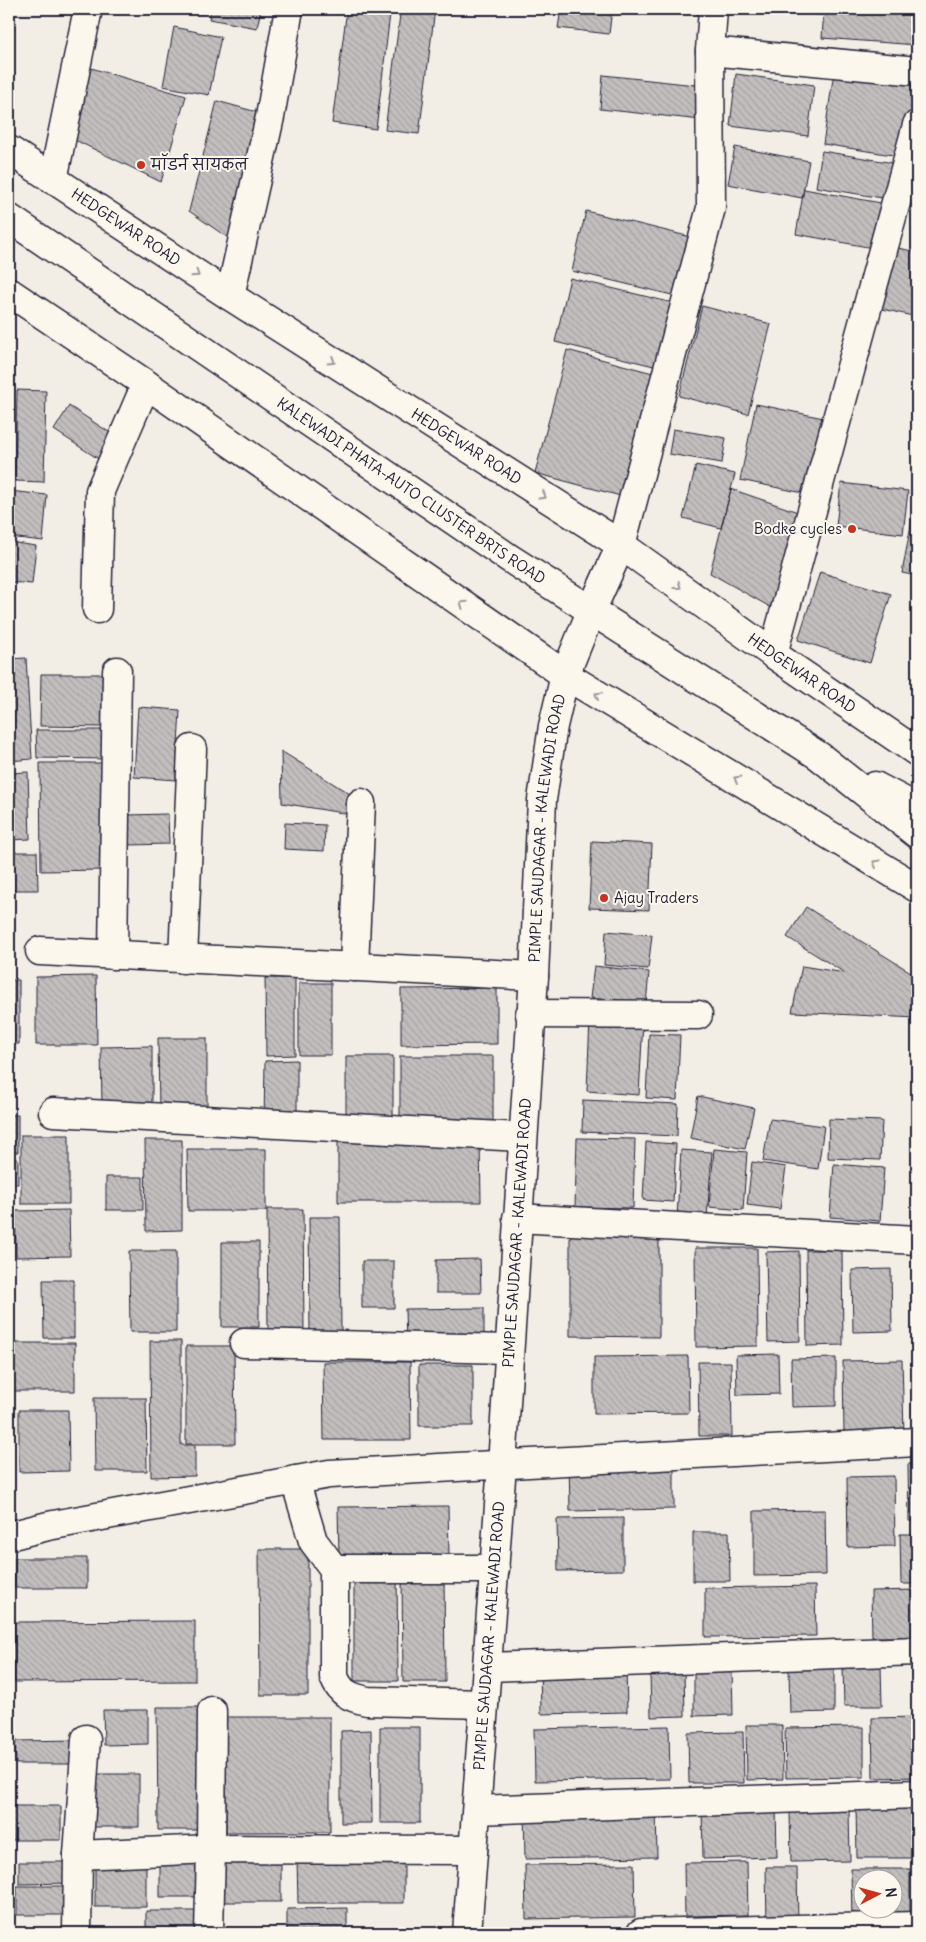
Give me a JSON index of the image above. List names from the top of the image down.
{
  "streets": {
    "street": ["HEDGEWAR ROAD", "KALEWADI PHATA-AUTO CLUSTER BRTS ROAD", "PIMPLE SAUDAGAR - KALEWADI ROAD"]
  },
  "crossings": [
    ["HEDGEWAR ROAD", "PIMPLE SAUDAGAR - KALEWADI ROAD"],
    ["KALEWADI PHATA-AUTO CLUSTER BRTS ROAD", "PIMPLE SAUDAGAR - KALEWADI ROAD"]
  ],
  "places": ["मॉडर्न सायकल", "Bodke cycles", "Ajay Traders"],
  "north": "right"
}
